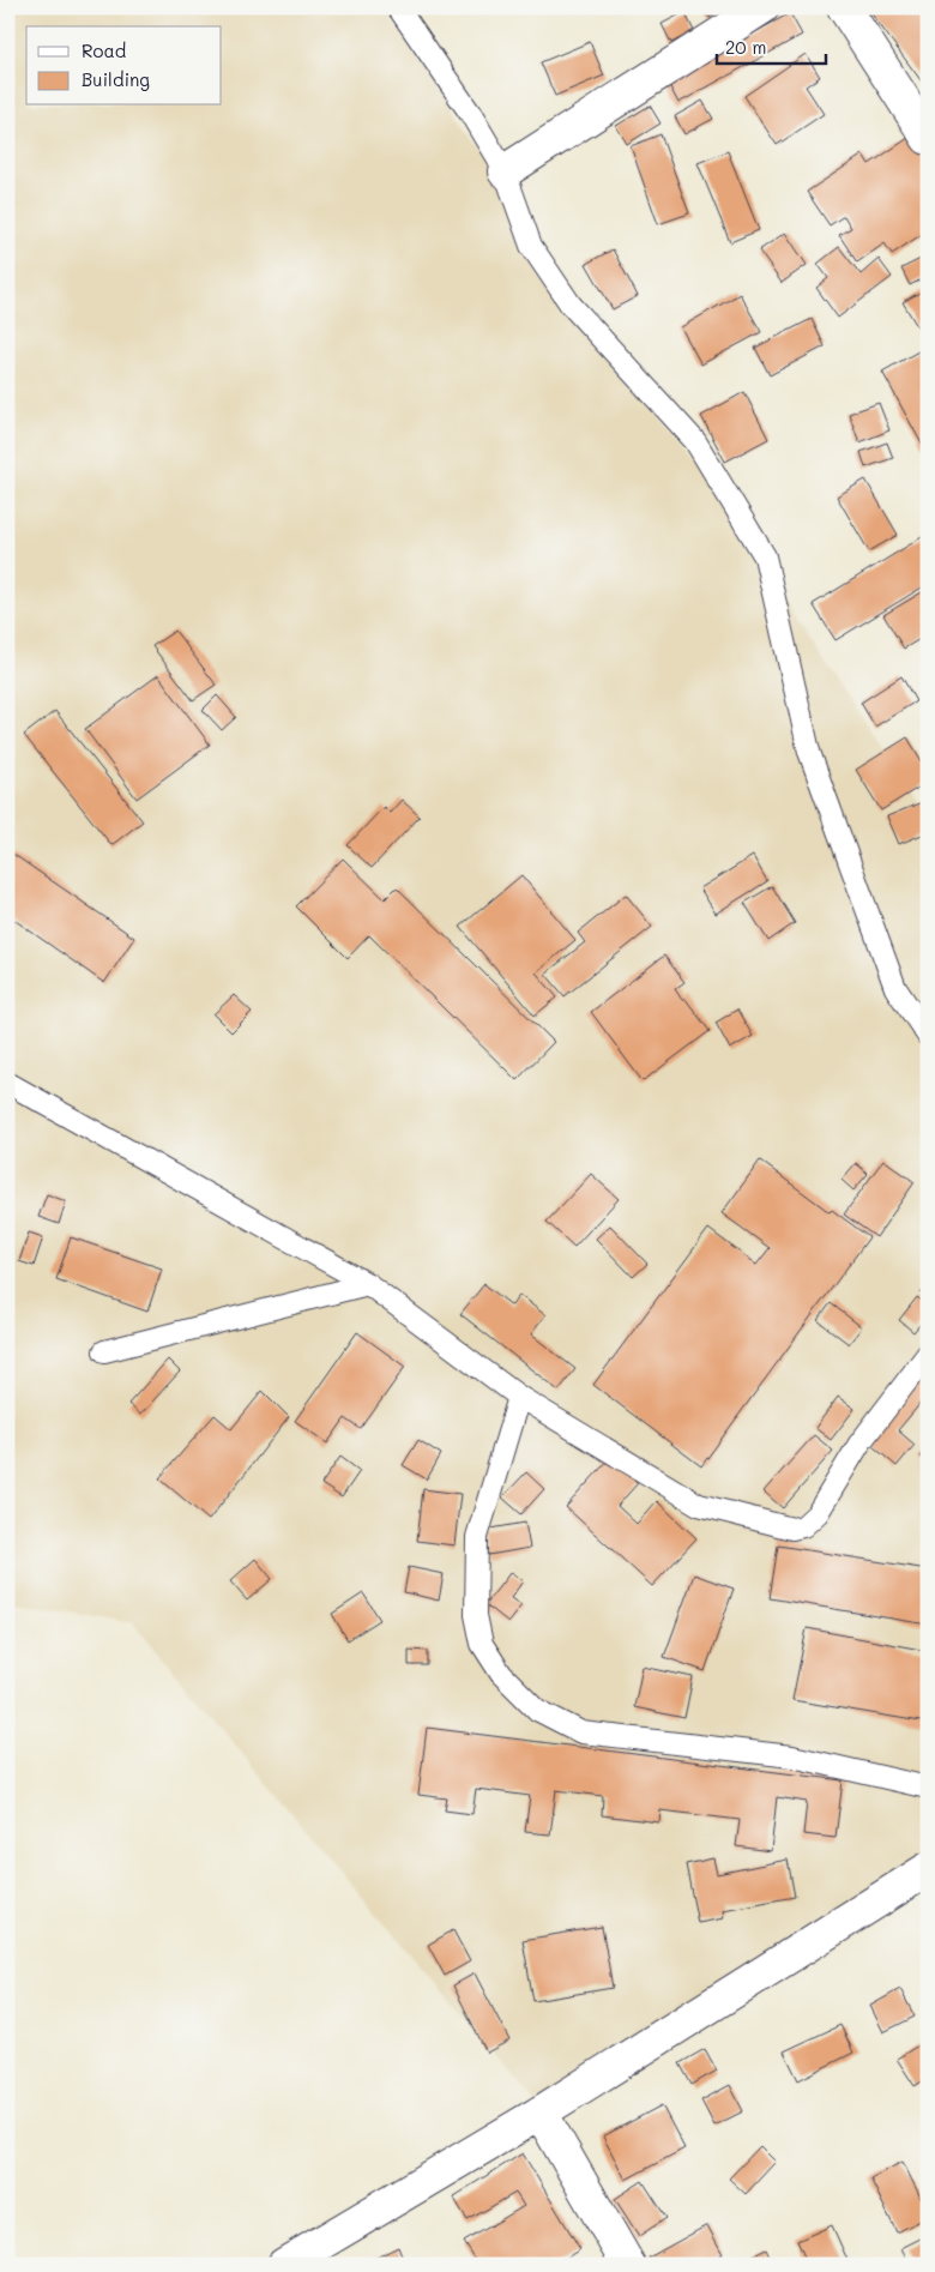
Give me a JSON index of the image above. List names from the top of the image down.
{
  "legend": ["Road", "Building"],
  "scale_bar": "20 m"
}
